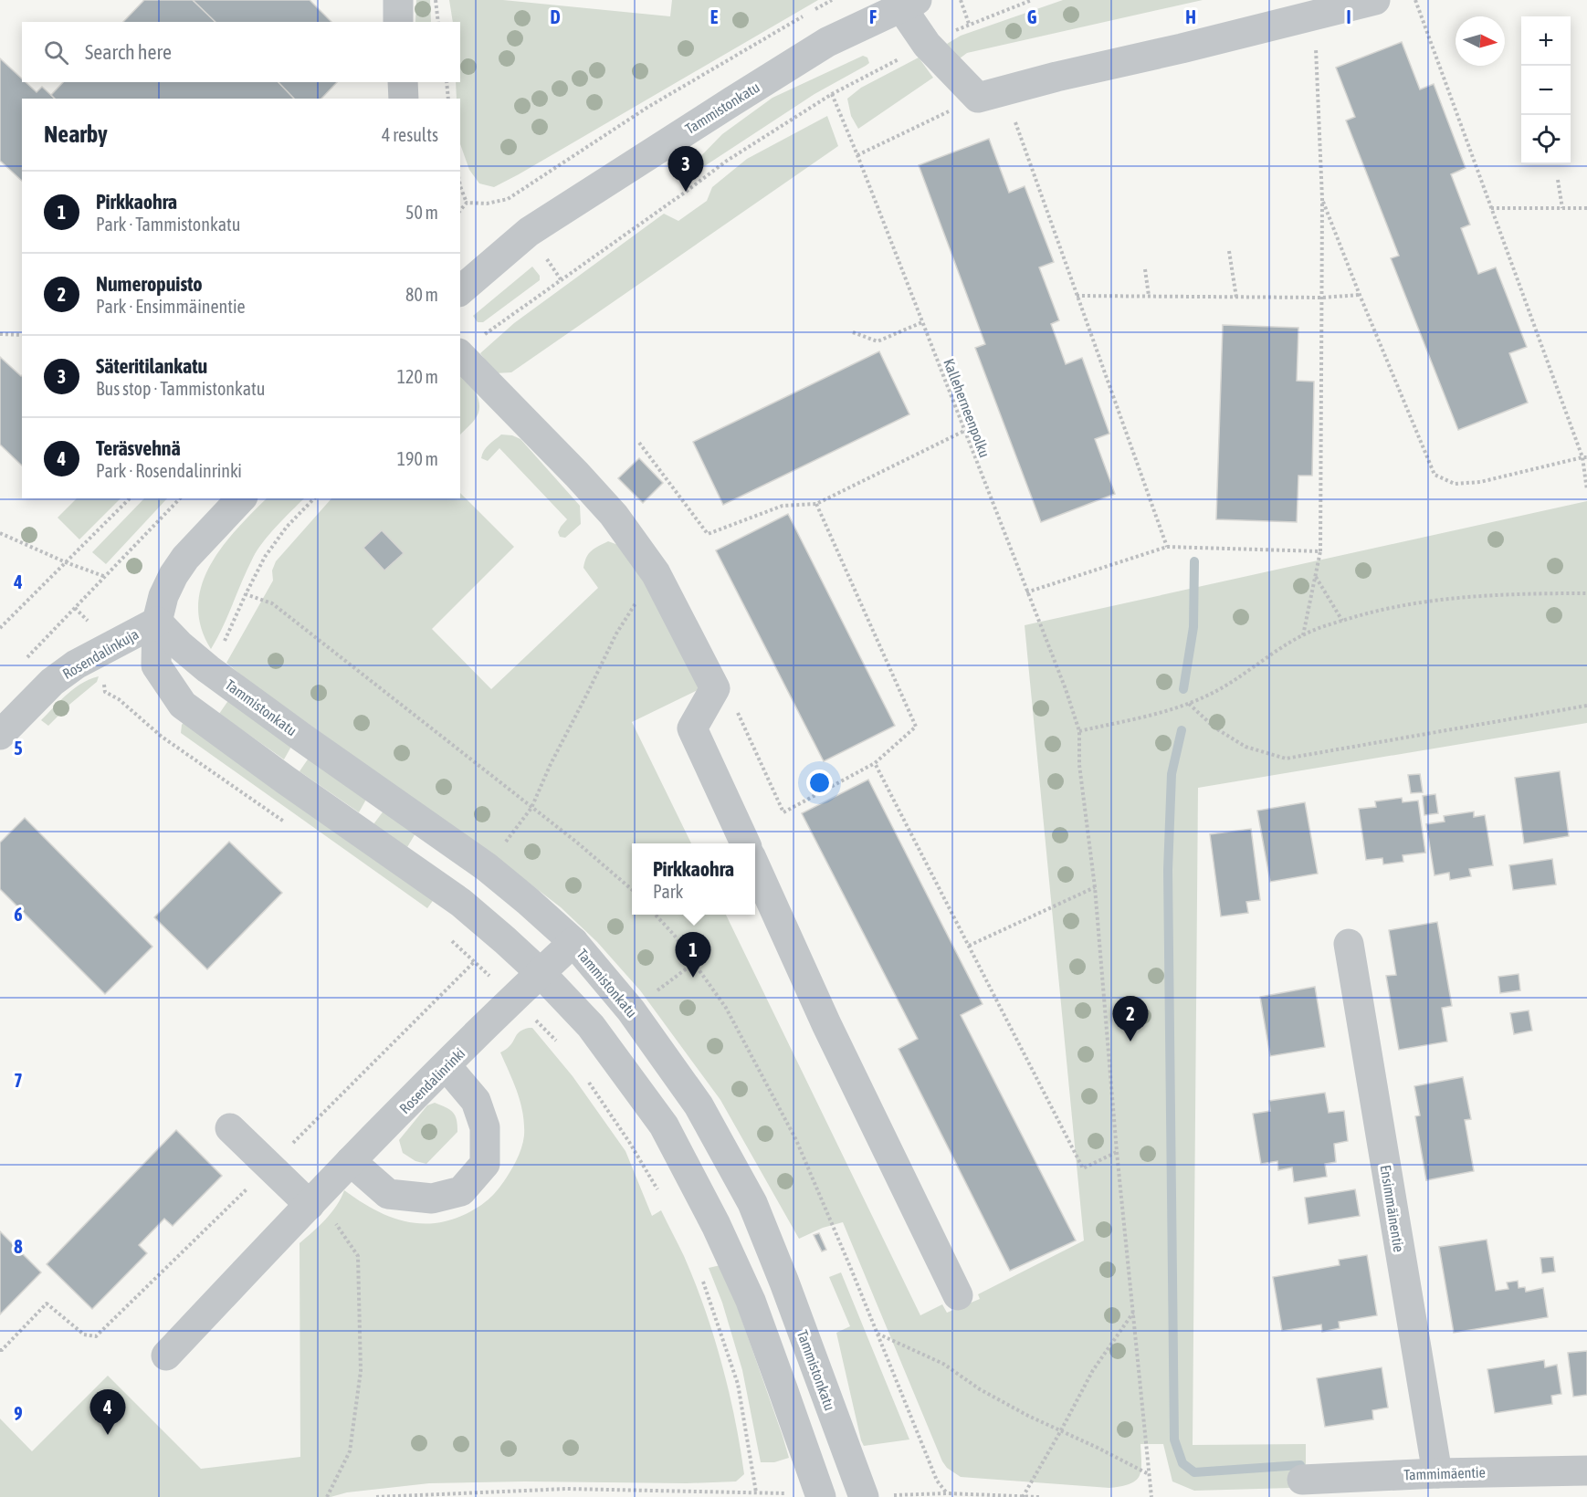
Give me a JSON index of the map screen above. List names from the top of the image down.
{
  "streets": {
    "street": [
      "Tammistonkatu",
      "Rosendalinkuja",
      "Rosendalinrinki",
      "Ensimmäinentie",
      "Tammimäentie"
    ],
    "path": ["Kalleherneenpolku"]
  },
  "crossings": [
    ["Tammistonkatu", "Rosendalinkuja"],
    ["Tammistonkatu", "Rosendalinrinki"],
    ["Ensimmäinentie", "Tammimäentie"]
  ],
  "north": "right",
  "page": {
    "map_buttons": ["+", "−"],
    "search": "Search here",
    "heading": ["Nearby", "4 results"],
    "pins": [
      "3",
      "1",
      "2",
      "4"
    ],
    "list": [
      {
        "mark": "1",
        "name": "Pirkkaohra",
        "note": "Park · Tammistonkatu",
        "value": "50 m"
      },
      {
        "mark": "2",
        "name": "Numeropuisto",
        "note": "Park · Ensimmäinentie",
        "value": "80 m"
      },
      {
        "mark": "3",
        "name": "Säteritilankatu",
        "note": "Bus stop · Tammistonkatu",
        "value": "120 m"
      },
      {
        "mark": "4",
        "name": "Teräsvehnä",
        "note": "Park · Rosendalinrinki",
        "value": "190 m"
      }
    ],
    "popup": ["Pirkkaohra", "Park"]
  },
  "grid": {
    "columns": [
      "D",
      "E",
      "F",
      "G",
      "H",
      "I"
    ],
    "rows": [
      "4",
      "5",
      "6",
      "7",
      "8",
      "9"
    ]
  }
}
